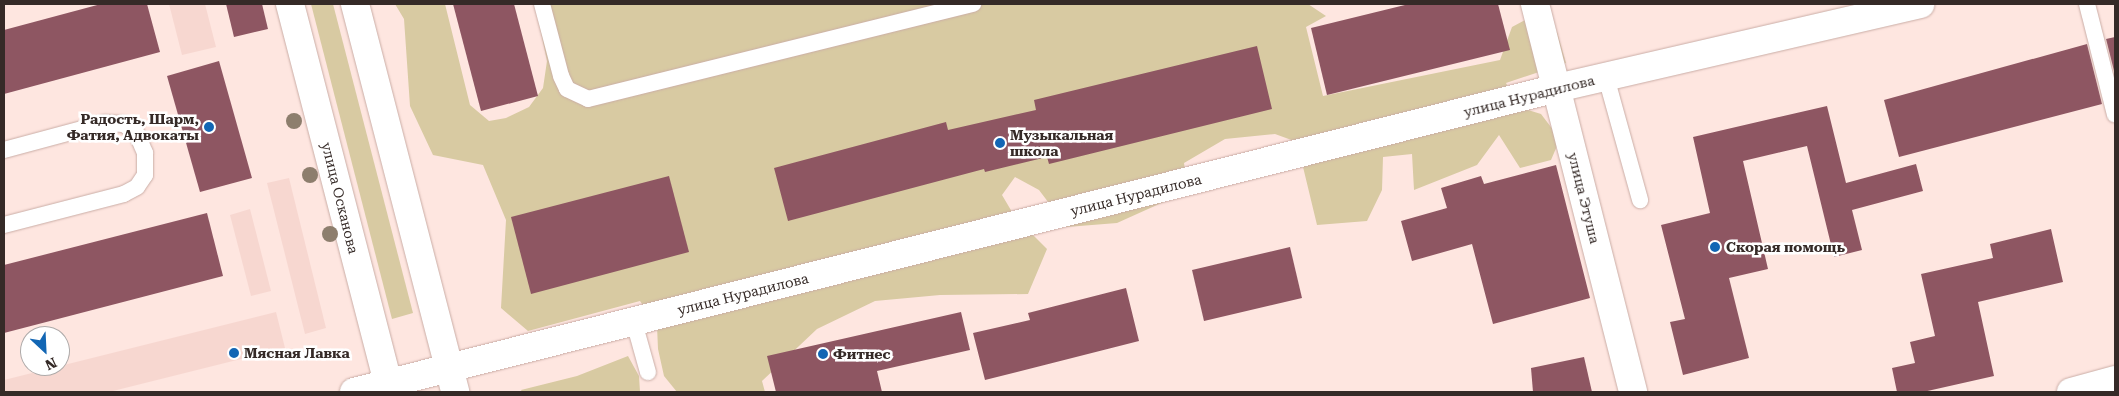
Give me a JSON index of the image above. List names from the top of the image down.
{
  "streets": {
    "street": ["улица Нурадилова", "улица Осканова", "улица Этуша"]
  },
  "crossings": [
    ["улица Нурадилова", "улица Осканова"],
    ["улица Нурадилова", "улица Этуша"]
  ],
  "places": [
    "Радость, Шарм, Фатия, Адвокаты",
    "Музыкальная школа",
    "Скорая помощь",
    "Мясная Лавка",
    "Фитнес"
  ],
  "north": "bottom right"
}
